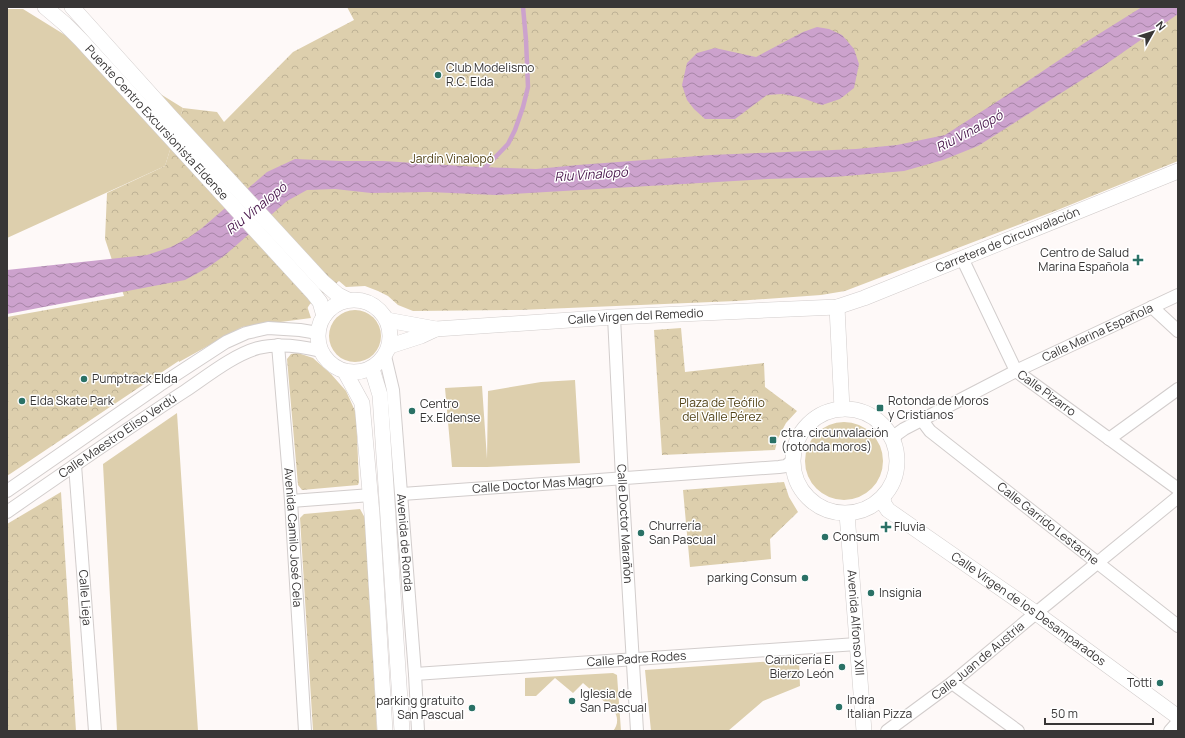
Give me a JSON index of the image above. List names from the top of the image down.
{
  "streets": {
    "street": [
      "Puente Centro Excursionista Eldense",
      "Carretera de Circunvalación",
      "Calle Virgen del Remedio",
      "Calle Marina Española",
      "Calle Pizarro",
      "Calle Maestro Eliso Verdú",
      "Calle Doctor Mas Magro",
      "Calle Doctor Marañón",
      "Calle Garrido Lestache",
      "Avenida Camilo José Cela",
      "Avenida de Ronda",
      "Calle Lieja",
      "Calle Virgen de los Desamparados",
      "Avenida Alfonso XIII",
      "Calle Padre Rodes",
      "Calle Juan de Austria"
    ]
  },
  "crossings": [
    ["Puente Centro Excursionista Eldense", "Calle Virgen del Remedio"],
    ["Puente Centro Excursionista Eldense", "Calle Maestro Eliso Verdú"],
    ["Puente Centro Excursionista Eldense", "Avenida de Ronda"],
    ["Carretera de Circunvalación", "Calle Virgen del Remedio"],
    ["Carretera de Circunvalación", "Calle Pizarro"],
    ["Calle Virgen del Remedio", "Calle Maestro Eliso Verdú"],
    ["Calle Virgen del Remedio", "Calle Doctor Marañón"],
    ["Calle Virgen del Remedio", "Avenida de Ronda"],
    ["Calle Marina Española", "Calle Pizarro"],
    ["Calle Marina Española", "Calle Doctor Mas Magro"],
    ["Calle Marina Española", "Calle Garrido Lestache"],
    ["Calle Marina Española", "Calle Virgen de los Desamparados"],
    ["Calle Marina Española", "Avenida Alfonso XIII"],
    ["Calle Maestro Eliso Verdú", "Avenida Camilo José Cela"],
    ["Calle Maestro Eliso Verdú", "Avenida de Ronda"],
    ["Calle Maestro Eliso Verdú", "Calle Lieja"],
    ["Calle Doctor Mas Magro", "Calle Doctor Marañón"],
    ["Calle Doctor Mas Magro", "Avenida de Ronda"],
    ["Calle Doctor Mas Magro", "Calle Virgen de los Desamparados"],
    ["Calle Doctor Mas Magro", "Avenida Alfonso XIII"],
    ["Calle Doctor Marañón", "Calle Padre Rodes"],
    ["Calle Garrido Lestache", "Calle Juan de Austria"],
    ["Avenida de Ronda", "Calle Padre Rodes"],
    ["Calle Virgen de los Desamparados", "Avenida Alfonso XIII"],
    ["Calle Virgen de los Desamparados", "Calle Juan de Austria"],
    ["Avenida Alfonso XIII", "Calle Padre Rodes"]
  ],
  "water": ["Riu Vinalopó"],
  "parks": ["Jardín Vinalopó", "Plaza de Teófilo del Valle Pérez"],
  "places": {
    "other": [
      "Club Modelismo R.C. Elda",
      "Pumptrack Elda",
      "Elda Skate Park",
      "Centro Ex.Eldense",
      "Churrería San Pascual",
      "Consum",
      "parking Consum",
      "Insignia",
      "Carnicería El Bierzo León",
      "Totti",
      "Iglesia de San Pascual",
      "Indra Italian Pizza",
      "parking gratuito San Pascual"
    ],
    "health": ["Centro de Salud Marina Española", "Fluvia"],
    "transit": ["Rotonda de Moros y Cristianos", "ctra. circunvalación (rotonda moros)"]
  },
  "scale_bar": "50 m",
  "north": "top right"
}
